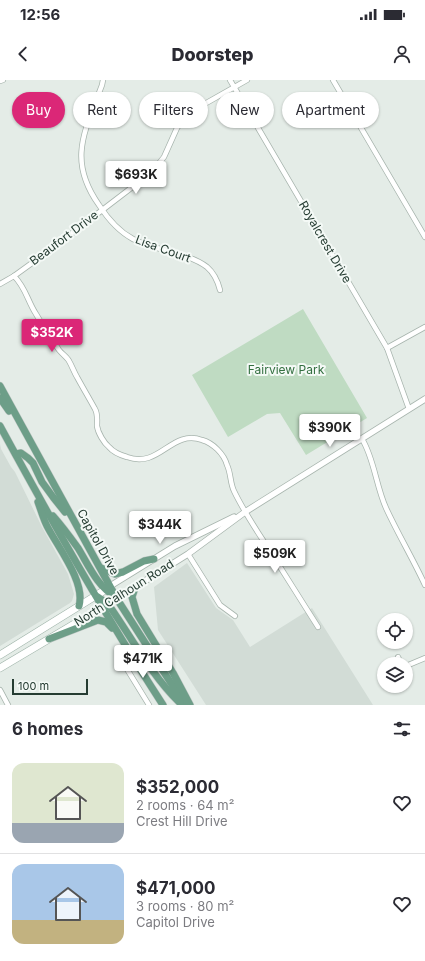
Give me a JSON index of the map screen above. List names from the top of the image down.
{
  "streets": {
    "main road": ["Capitol Drive", "North Calhoun Road"],
    "street": ["Beaufort Drive", "Royalcrest Drive", "Lisa Court"]
  },
  "crossings": [
    ["Beaufort Drive", "Royalcrest Drive"],
    ["Beaufort Drive", "Lisa Court"],
    ["Royalcrest Drive", "North Calhoun Road"],
    ["Capitol Drive", "North Calhoun Road"]
  ],
  "parks": ["Fairview Park"],
  "scale_bar": "100 m",
  "page": {
    "status": "12:56",
    "header": "Doorstep",
    "chip": [
      "Buy",
      "Rent",
      "Filters",
      "New",
      "Apartment"
    ],
    "price": [
      "$693K",
      "$352K",
      "$390K",
      "$344K",
      "$509K",
      "$471K"
    ],
    "scale": "100 m",
    "heading": "6 homes",
    "list": [
      {
        "name": "$352,000",
        "note": "2 rooms · 64 m² · Crest Hill Drive"
      },
      {
        "name": "$471,000",
        "note": "3 rooms · 80 m² · Capitol Drive"
      }
    ]
  }
}
